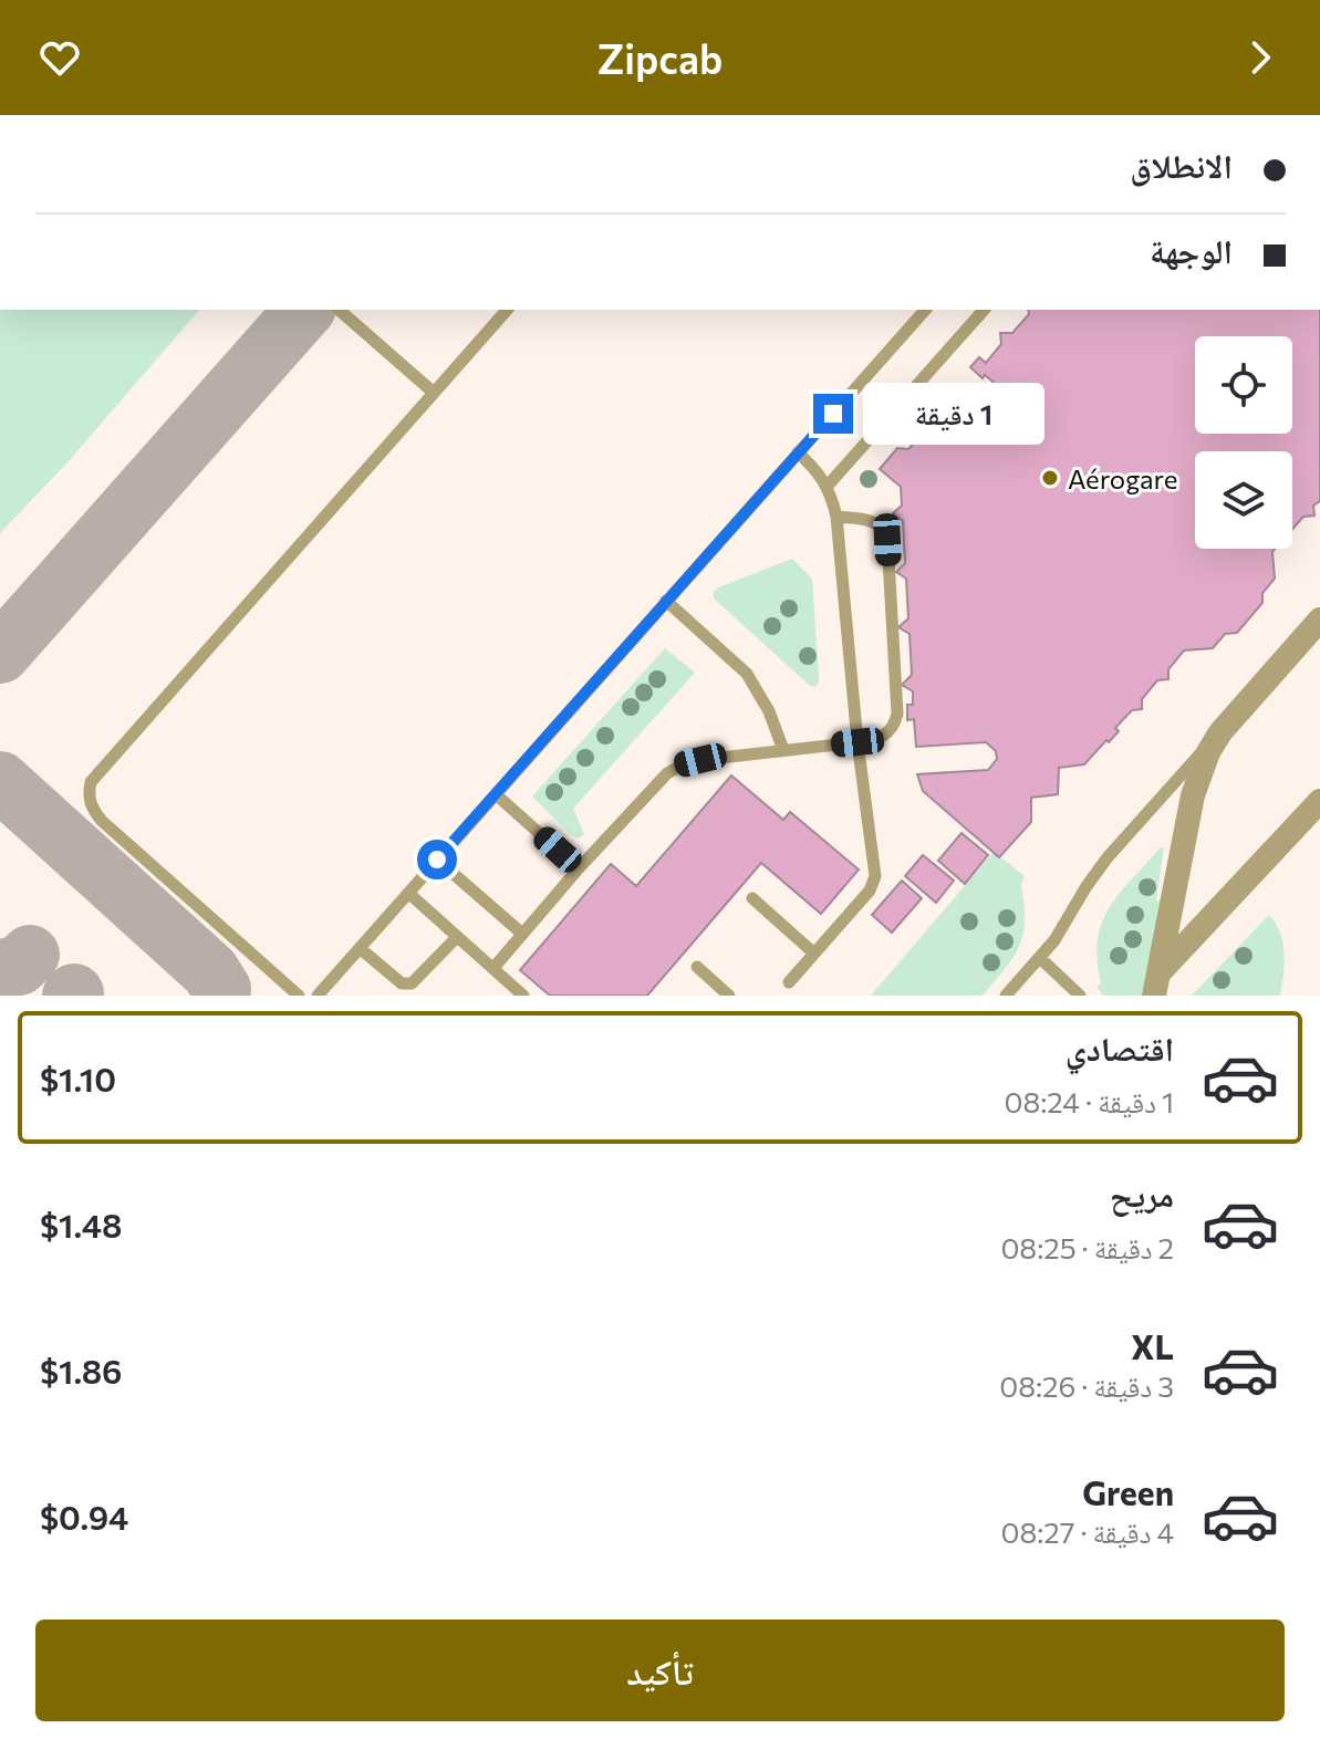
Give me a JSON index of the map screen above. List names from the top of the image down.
{
  "places": ["Aérogare"],
  "page": {
    "header": "Zipcab",
    "banner": ["الانطلاق", "الوجهة"],
    "bubble": "1 دقيقة",
    "list": [
      {
        "name": "اقتصادي",
        "note": "1 دقيقة · 08:24",
        "value": "$1.10"
      },
      {
        "name": "مريح",
        "note": "2 دقيقة · 08:25",
        "value": "$1.48"
      },
      {
        "name": "XL",
        "note": "3 دقيقة · 08:26",
        "value": "$1.86"
      },
      {
        "name": "Green",
        "note": "4 دقيقة · 08:27",
        "value": "$0.94"
      }
    ],
    "buttons": "تأكيد"
  }
}
